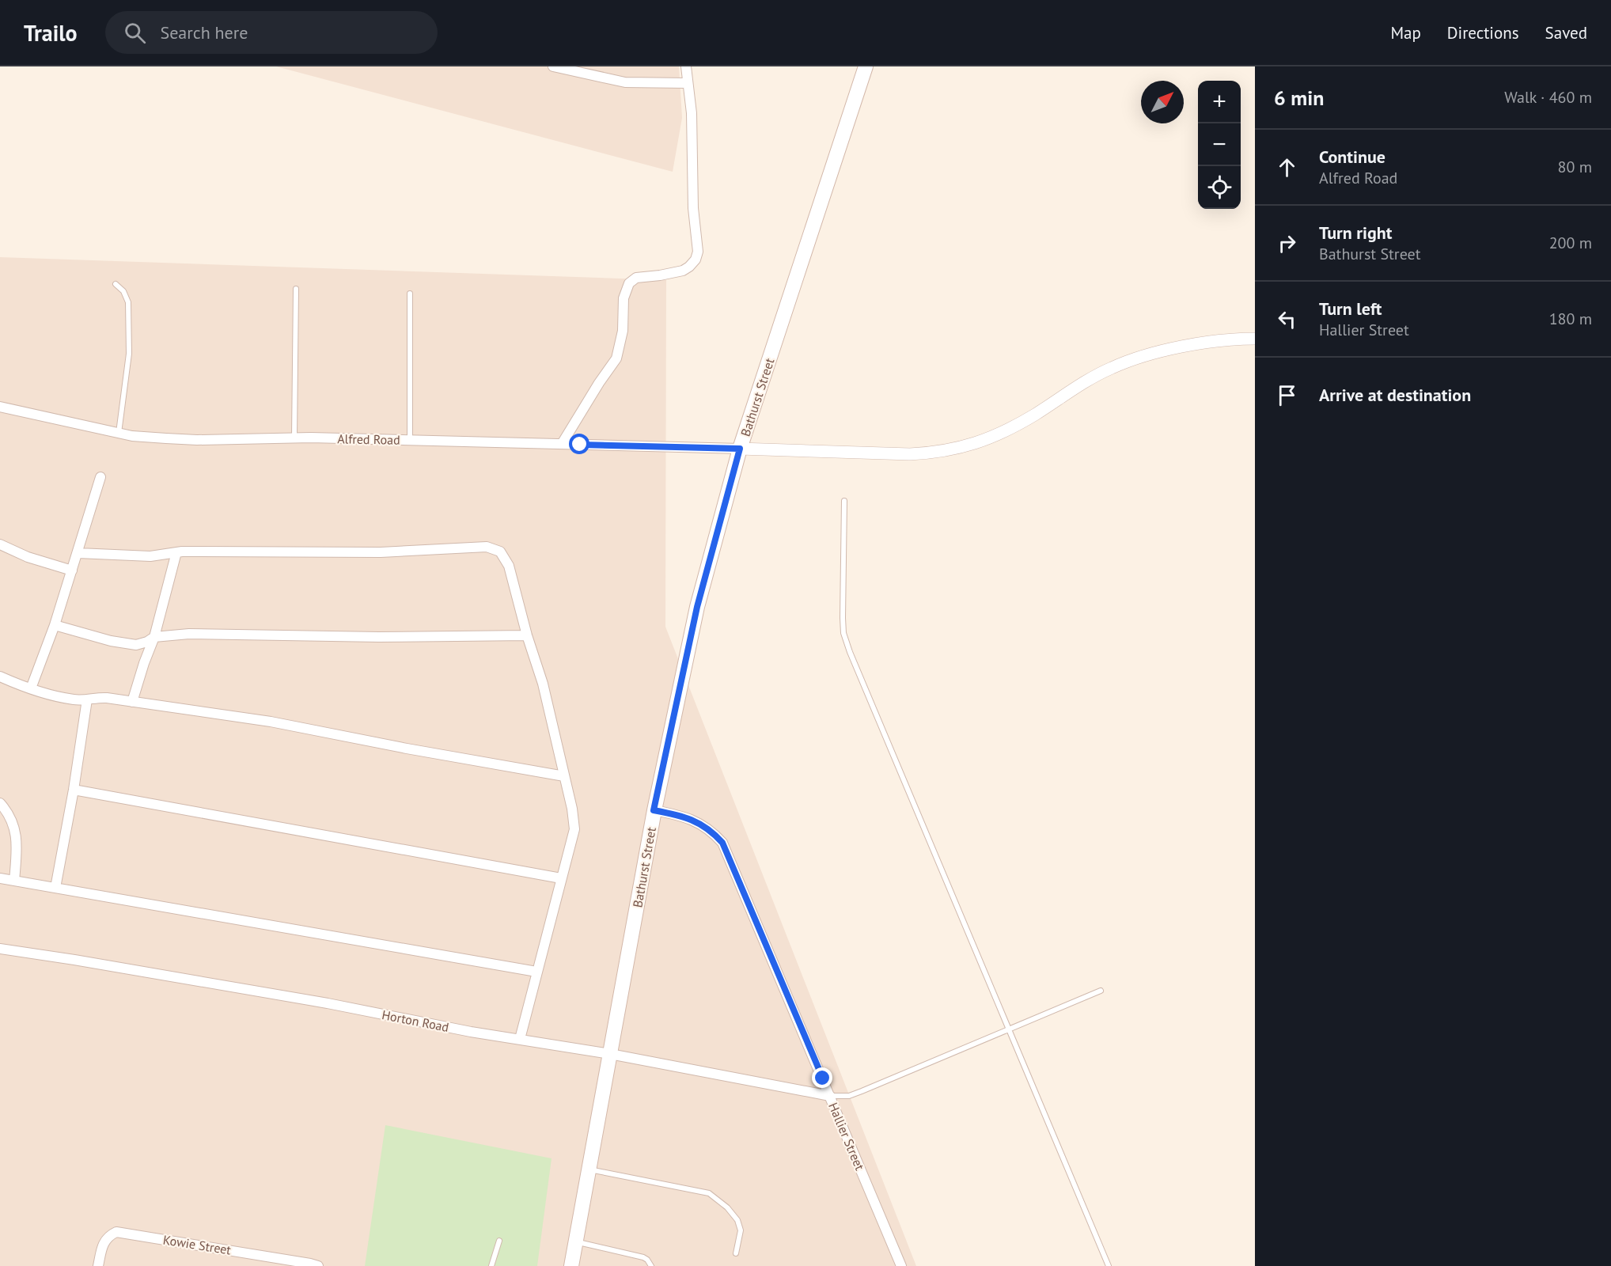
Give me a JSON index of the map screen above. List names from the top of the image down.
{
  "streets": {
    "main road": ["Bathurst Street"],
    "street": [
      "Alfred Road",
      "Horton Road",
      "Hallier Street",
      "Kowie Street"
    ]
  },
  "crossings": [
    ["Bathurst Street", "Alfred Road"],
    ["Bathurst Street", "Horton Road"],
    ["Bathurst Street", "Hallier Street"],
    ["Horton Road", "Hallier Street"]
  ],
  "north": "top right",
  "page": {
    "header": "Trailo",
    "search": "Search here",
    "nav": ["Map", "Directions", "Saved"],
    "heading": ["6 min", "Walk · 460 m"],
    "map_buttons": ["+", "−"],
    "list": [
      ["Continue", "Alfred Road", "80 m"],
      ["Turn right", "Bathurst Street", "200 m"],
      ["Turn left", "Hallier Street", "180 m"],
      "Arrive at destination"
    ]
  }
}
